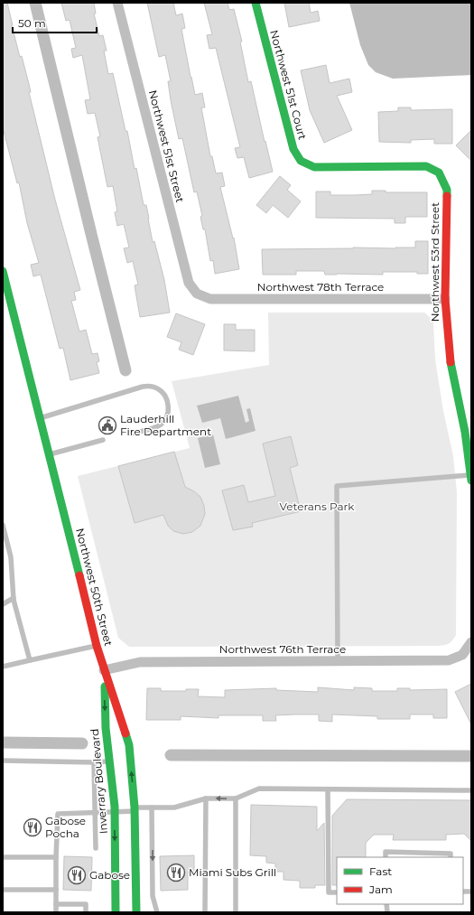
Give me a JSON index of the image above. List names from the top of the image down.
{
  "streets": {
    "street": [
      "Northwest 51st Court",
      "Northwest 51st Street",
      "Northwest 53rd Street",
      "Northwest 78th Terrace",
      "Northwest 50th Street",
      "Northwest 76th Terrace",
      "Inverrary Boulevard"
    ]
  },
  "crossings": [
    ["Northwest 51st Court", "Northwest 53rd Street"],
    ["Northwest 51st Street", "Northwest 78th Terrace"],
    ["Northwest 53rd Street", "Northwest 78th Terrace"],
    ["Northwest 50th Street", "Northwest 76th Terrace"],
    ["Northwest 50th Street", "Inverrary Boulevard"],
    ["Northwest 76th Terrace", "Inverrary Boulevard"]
  ],
  "one_way": ["Inverrary Boulevard"],
  "parks": ["Veterans Park"],
  "places": {
    "public building": ["Lauderhill Fire Department"],
    "restaurant": ["Gabose Pocha", "Miami Subs Grill", "Gabose"]
  },
  "legend": ["Fast", "Jam"],
  "scale_bar": "50 m"
}
